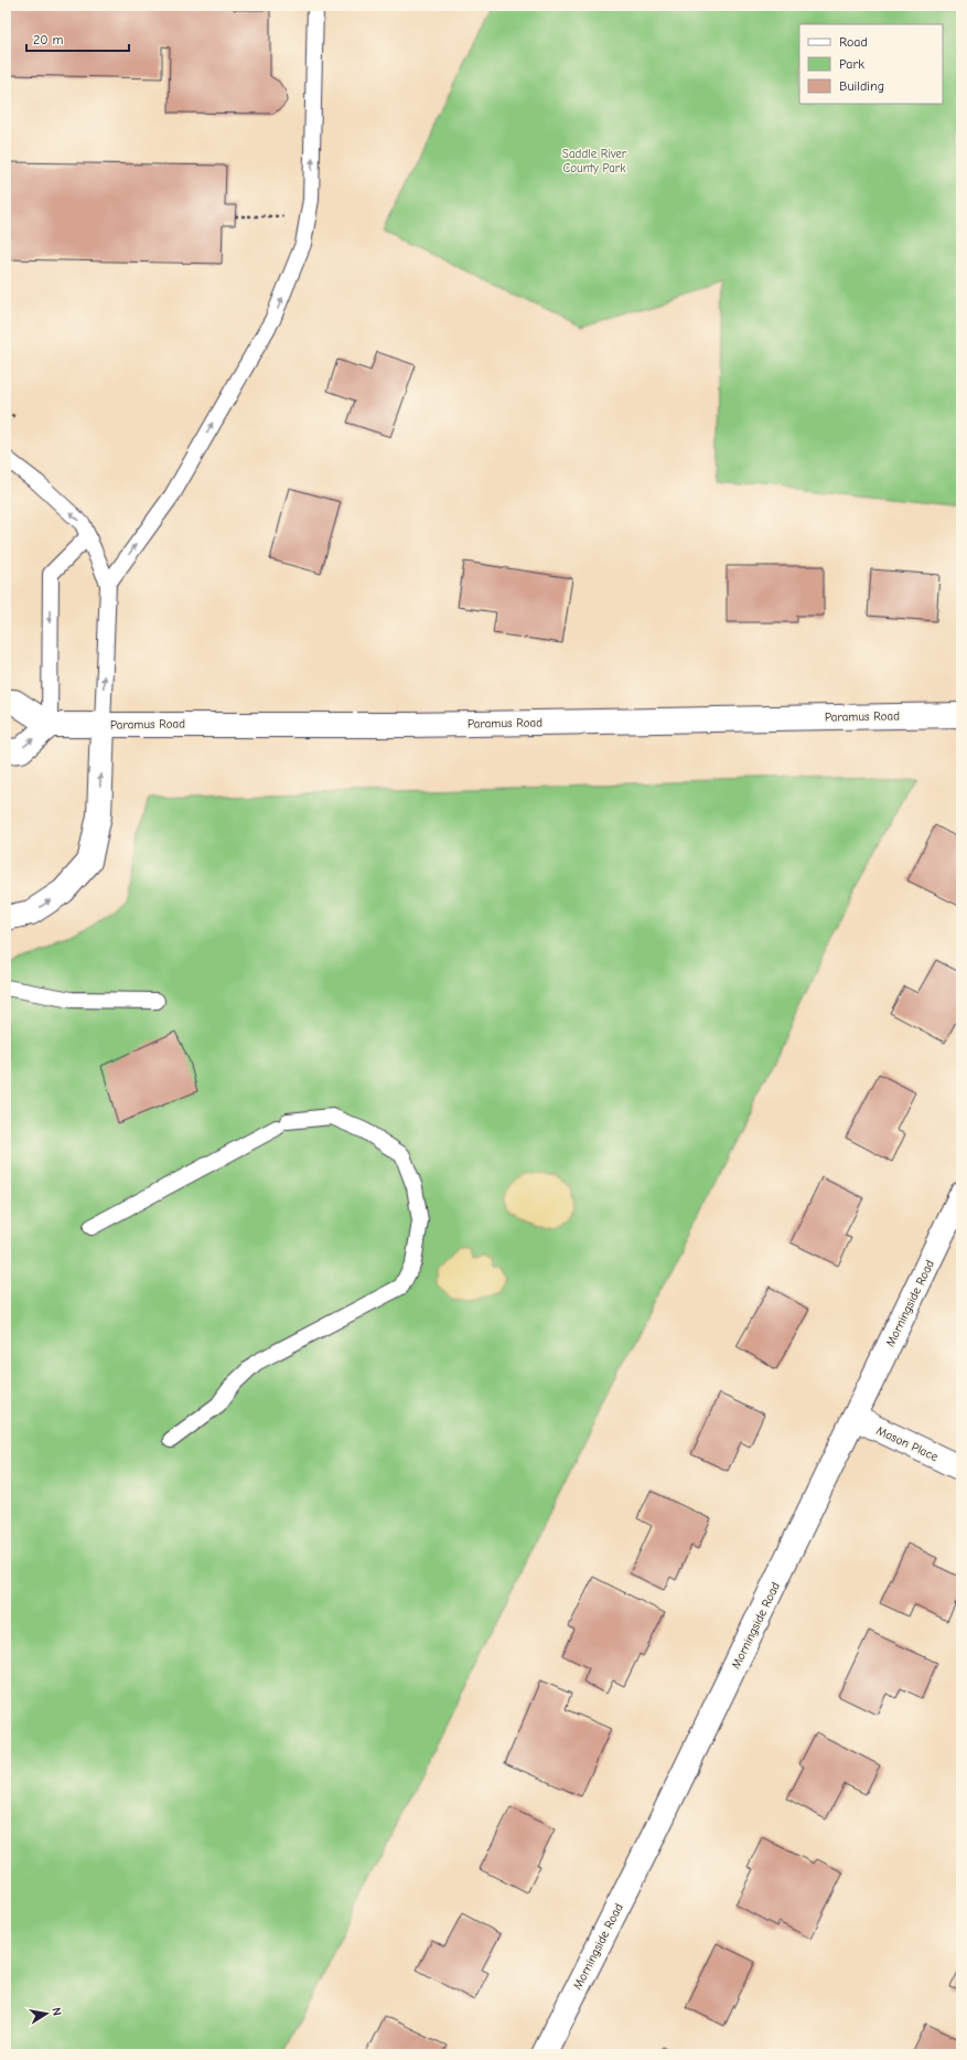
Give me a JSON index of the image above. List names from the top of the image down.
{
  "streets": {
    "main road": ["Paramus Road", "Morningside Road", "Mason Place"]
  },
  "crossings": [
    ["Morningside Road", "Mason Place"]
  ],
  "parks": ["Saddle River County Park"],
  "legend": ["Road", "Park", "Building"],
  "scale_bar": "20 m",
  "north": "right"
}
